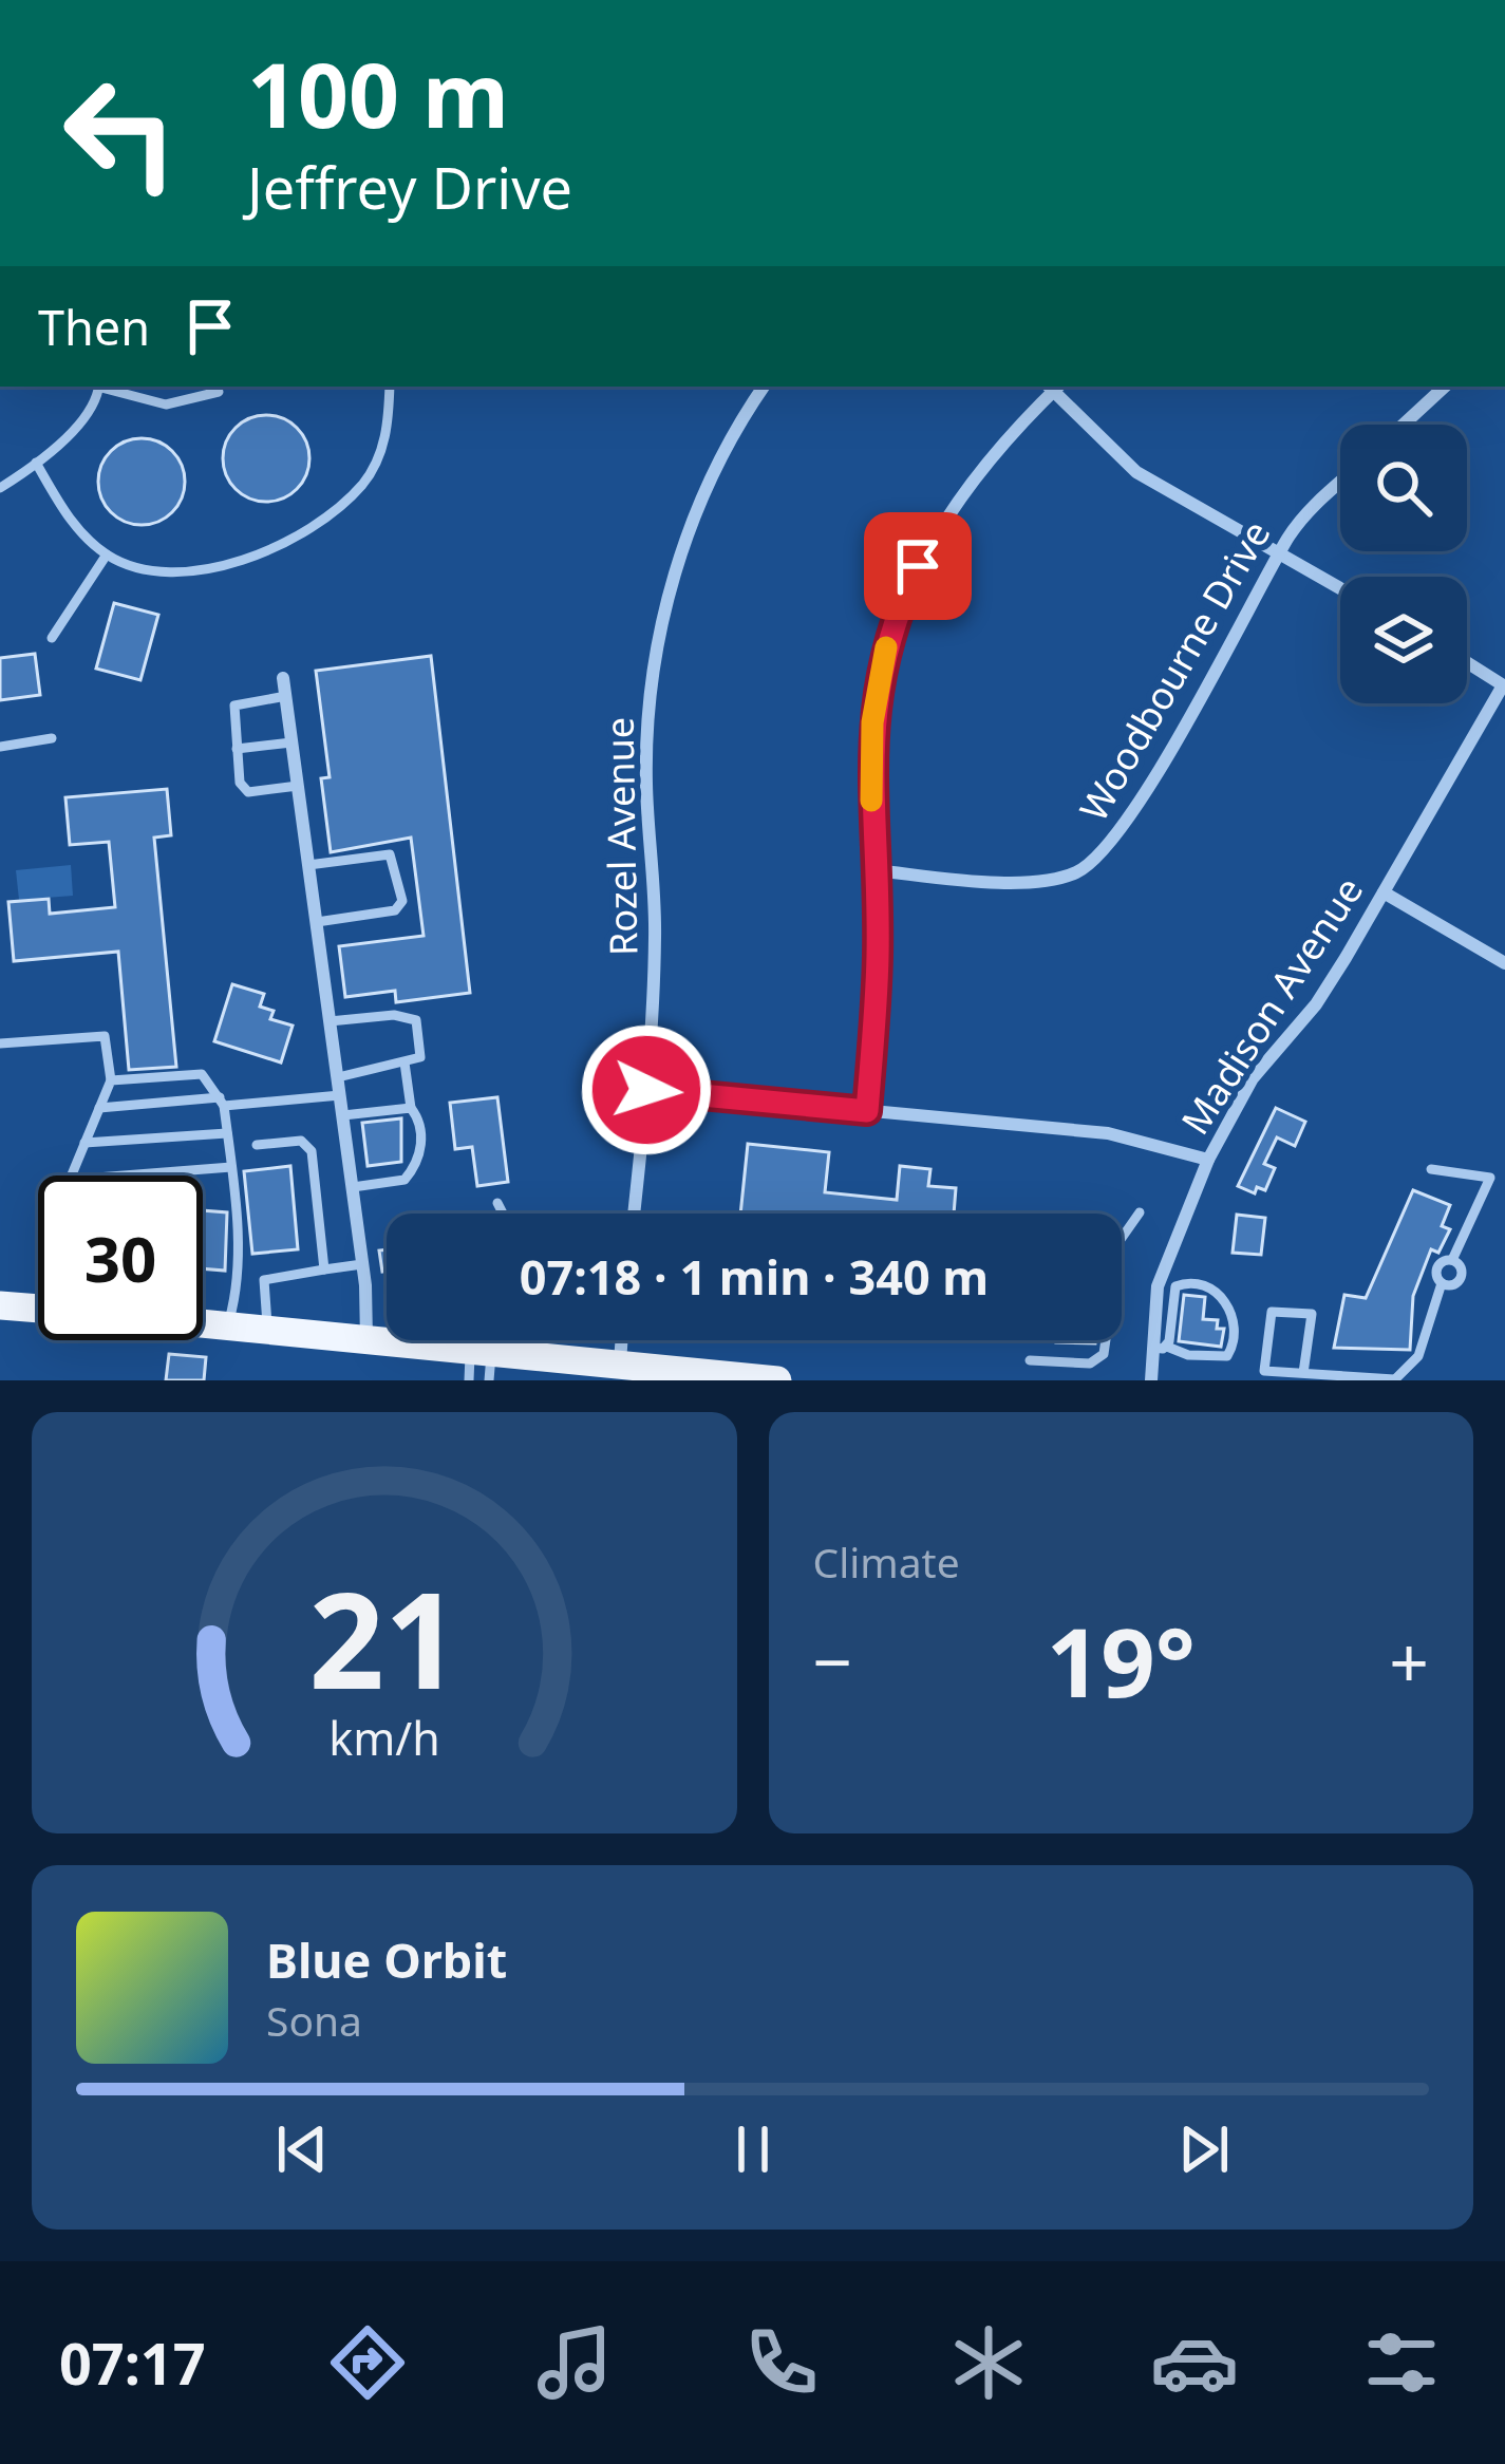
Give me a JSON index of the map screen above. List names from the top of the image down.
{
  "streets": {
    "street": ["Woodbourne Drive", "Rozel Avenue", "Madison Avenue"]
  },
  "page": {
    "turn": ["100 m", "Jeffrey Drive"],
    "then": "Then",
    "limit": "30",
    "trip": "07:18 · 1 min · 340 m",
    "tile": "Climate",
    "heat": ["−", "19°", "+"],
    "song": ["Blue Orbit", "Sona"],
    "tabs": "07:17",
    "gauge": ["21", "km/h"]
  }
}
